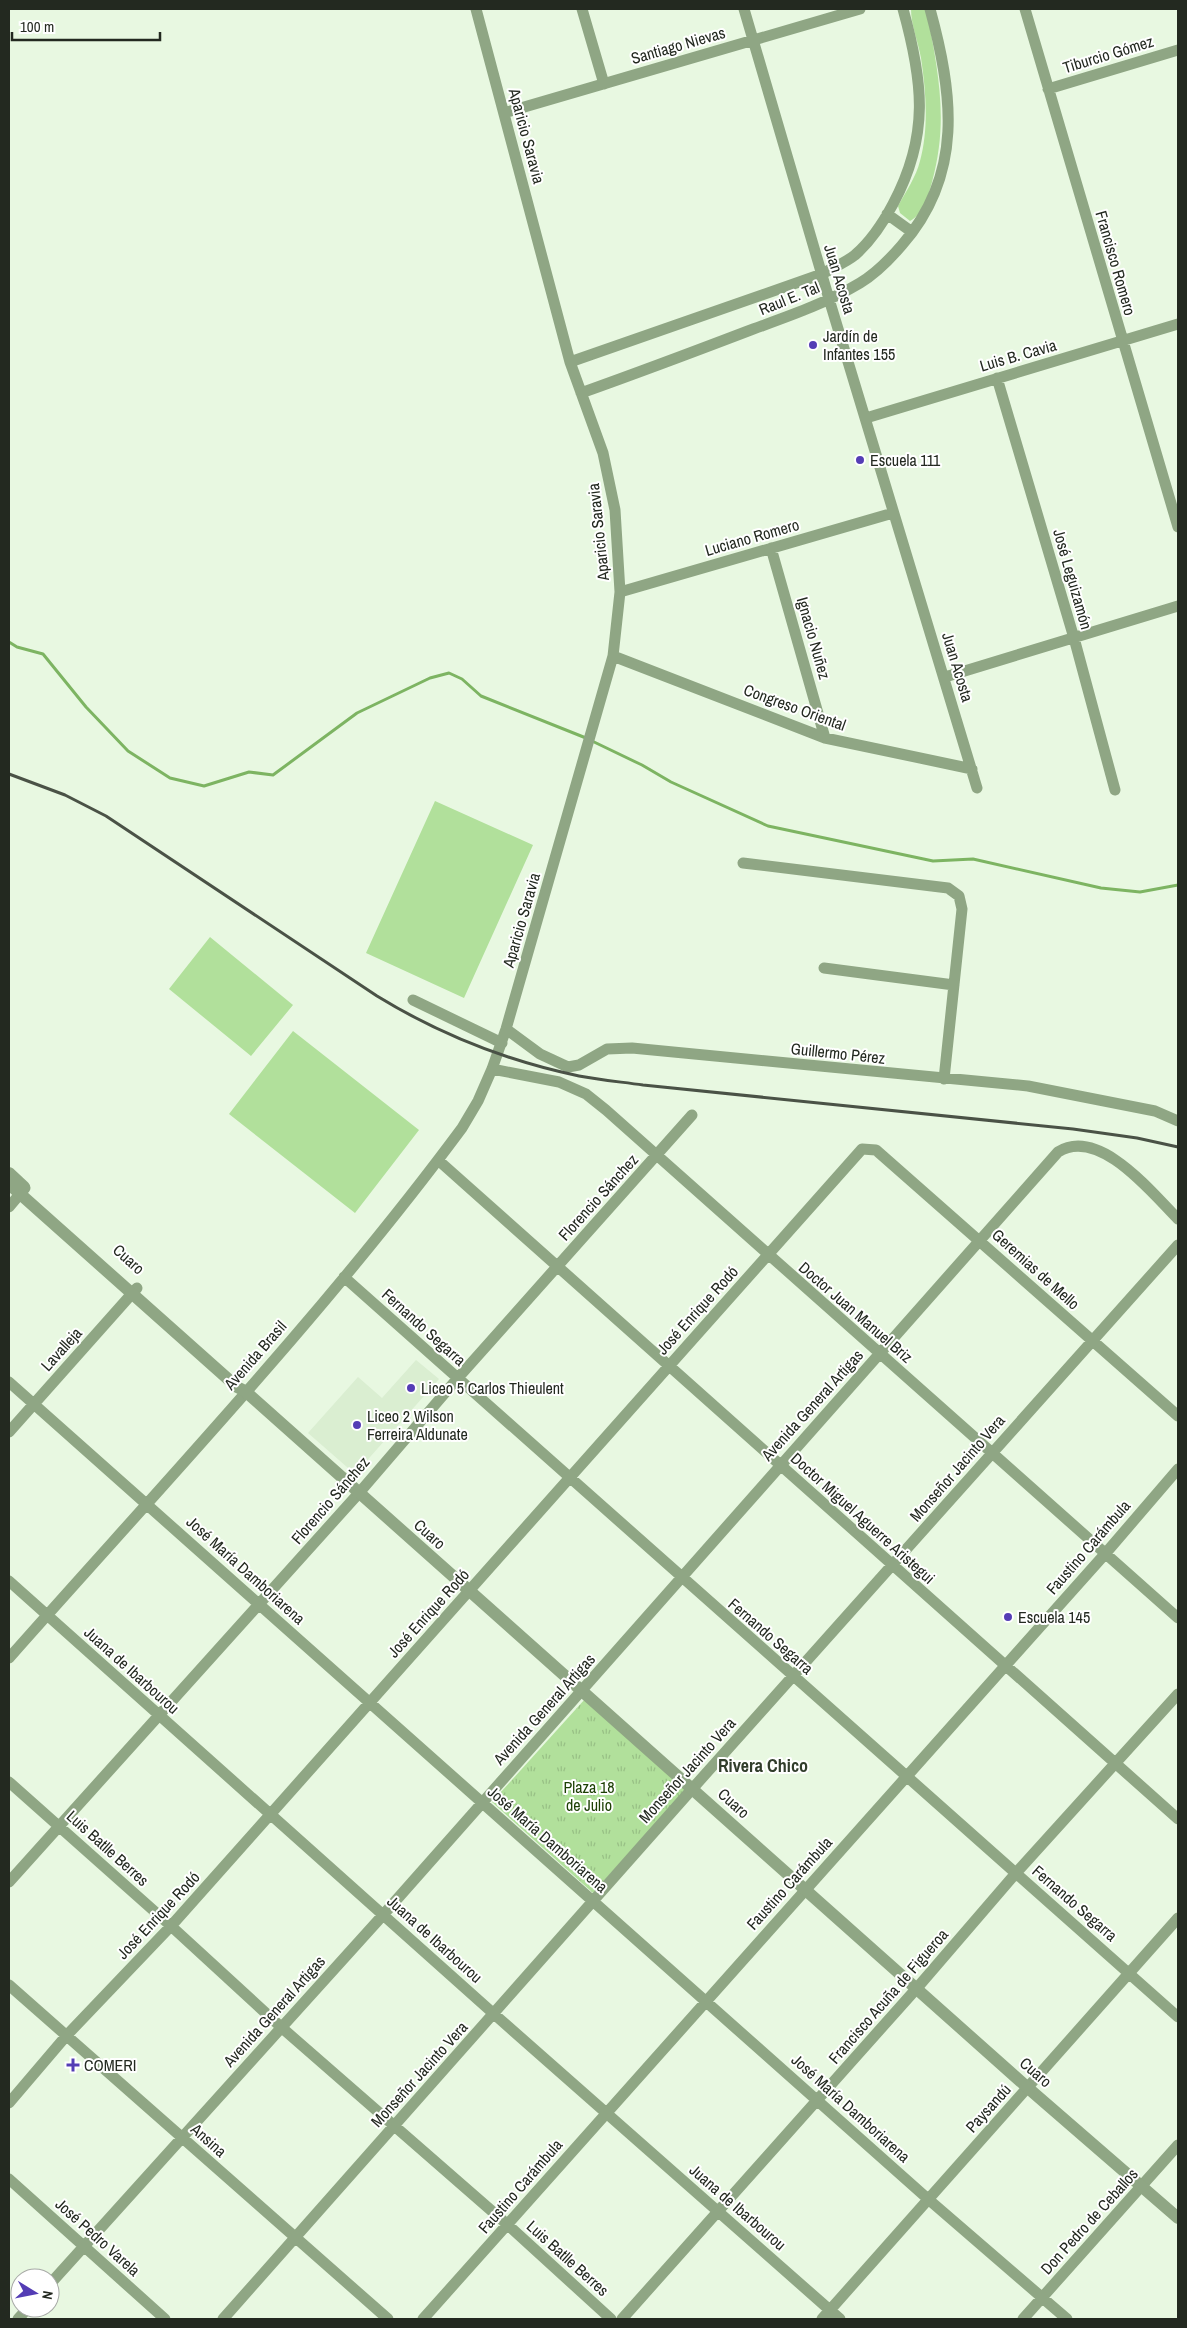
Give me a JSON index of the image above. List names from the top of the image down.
{
  "streets": {
    "street": [
      "Santiago Nievas",
      "Tiburcio Gómez",
      "Aparicio Saravia",
      "Francisco Romero",
      "Juan Acosta",
      "Raul E. Tal",
      "Luis B. Cavia",
      "Luciano Romero",
      "José Leguizamón",
      "Ignacio Nuñez",
      "Congreso Oriental",
      "Guillermo Pérez",
      "Florencio Sánchez",
      "Cuaro",
      "Geremias de Mello",
      "José Enrique Rodó",
      "Doctor Juan Manuel Briz",
      "Fernando Segarra",
      "Lavalleja",
      "Avenida Brasil",
      "Avenida General Artigas",
      "Monseñor Jacinto Vera",
      "Doctor Miguel Aguerre Aristegui",
      "Faustino Carámbula",
      "José María Damboriarena",
      "Juana de Ibarbourou",
      "Luis Batlle Berres",
      "Francisco Acuña de Figueroa",
      "Paysandú",
      "Ansina",
      "Don Pedro de Ceballos",
      "José Pedro Varela"
    ]
  },
  "crossings": [
    ["Santiago Nievas", "Aparicio Saravia"],
    ["Santiago Nievas", "Juan Acosta"],
    ["Tiburcio Gómez", "Francisco Romero"],
    ["Aparicio Saravia", "Raul E. Tal"],
    ["Aparicio Saravia", "Luciano Romero"],
    ["Aparicio Saravia", "Congreso Oriental"],
    ["Aparicio Saravia", "Guillermo Pérez"],
    ["Aparicio Saravia", "Avenida Brasil"],
    ["Francisco Romero", "Luis B. Cavia"],
    ["Juan Acosta", "Raul E. Tal"],
    ["Juan Acosta", "Luis B. Cavia"],
    ["Juan Acosta", "Luciano Romero"],
    ["Juan Acosta", "Congreso Oriental"],
    ["Luis B. Cavia", "José Leguizamón"],
    ["Luciano Romero", "Ignacio Nuñez"],
    ["Ignacio Nuñez", "Congreso Oriental"],
    ["Florencio Sánchez", "Cuaro"],
    ["Florencio Sánchez", "Doctor Juan Manuel Briz"],
    ["Florencio Sánchez", "Fernando Segarra"],
    ["Florencio Sánchez", "Doctor Miguel Aguerre Aristegui"],
    ["Florencio Sánchez", "José María Damboriarena"],
    ["Florencio Sánchez", "Juana de Ibarbourou"],
    ["Florencio Sánchez", "Luis Batlle Berres"],
    ["Cuaro", "José Enrique Rodó"],
    ["Cuaro", "Lavalleja"],
    ["Cuaro", "Avenida Brasil"],
    ["Cuaro", "Avenida General Artigas"],
    ["Cuaro", "Monseñor Jacinto Vera"],
    ["Cuaro", "Faustino Carámbula"],
    ["Cuaro", "Francisco Acuña de Figueroa"],
    ["Cuaro", "Paysandú"],
    ["Cuaro", "Don Pedro de Ceballos"],
    ["Geremias de Mello", "José Enrique Rodó"],
    ["Geremias de Mello", "Avenida General Artigas"],
    ["Geremias de Mello", "Monseñor Jacinto Vera"],
    ["José Enrique Rodó", "Doctor Juan Manuel Briz"],
    ["José Enrique Rodó", "Fernando Segarra"],
    ["José Enrique Rodó", "Doctor Miguel Aguerre Aristegui"],
    ["José Enrique Rodó", "José María Damboriarena"],
    ["José Enrique Rodó", "Juana de Ibarbourou"],
    ["José Enrique Rodó", "Luis Batlle Berres"],
    ["José Enrique Rodó", "Ansina"],
    ["Doctor Juan Manuel Briz", "Avenida Brasil"],
    ["Doctor Juan Manuel Briz", "Avenida General Artigas"],
    ["Doctor Juan Manuel Briz", "Monseñor Jacinto Vera"],
    ["Doctor Juan Manuel Briz", "Faustino Carámbula"],
    ["Fernando Segarra", "Avenida Brasil"],
    ["Fernando Segarra", "Avenida General Artigas"],
    ["Fernando Segarra", "Monseñor Jacinto Vera"],
    ["Fernando Segarra", "Faustino Carámbula"],
    ["Fernando Segarra", "Francisco Acuña de Figueroa"],
    ["Fernando Segarra", "Paysandú"],
    ["Lavalleja", "José María Damboriarena"],
    ["Avenida Brasil", "Doctor Miguel Aguerre Aristegui"],
    ["Avenida Brasil", "José María Damboriarena"],
    ["Avenida Brasil", "Juana de Ibarbourou"],
    ["Avenida General Artigas", "Doctor Miguel Aguerre Aristegui"],
    ["Avenida General Artigas", "José María Damboriarena"],
    ["Avenida General Artigas", "Juana de Ibarbourou"],
    ["Avenida General Artigas", "Luis Batlle Berres"],
    ["Avenida General Artigas", "Ansina"],
    ["Avenida General Artigas", "José Pedro Varela"],
    ["Monseñor Jacinto Vera", "Doctor Miguel Aguerre Aristegui"],
    ["Monseñor Jacinto Vera", "José María Damboriarena"],
    ["Monseñor Jacinto Vera", "Juana de Ibarbourou"],
    ["Monseñor Jacinto Vera", "Luis Batlle Berres"],
    ["Monseñor Jacinto Vera", "Ansina"],
    ["Doctor Miguel Aguerre Aristegui", "Faustino Carámbula"],
    ["Doctor Miguel Aguerre Aristegui", "Francisco Acuña de Figueroa"],
    ["Faustino Carámbula", "José María Damboriarena"],
    ["Faustino Carámbula", "Juana de Ibarbourou"],
    ["Faustino Carámbula", "Luis Batlle Berres"],
    ["José María Damboriarena", "Francisco Acuña de Figueroa"],
    ["José María Damboriarena", "Paysandú"],
    ["José María Damboriarena", "Don Pedro de Ceballos"],
    ["Juana de Ibarbourou", "Francisco Acuña de Figueroa"],
    ["Juana de Ibarbourou", "Paysandú"]
  ],
  "districts": ["Rivera Chico"],
  "parks": ["Plaza 18 de Julio"],
  "places": {
    "other": [
      "Jardín de Infantes 155",
      "Escuela 111",
      "Liceo 5 Carlos Thieulent",
      "Liceo 2 Wilson Ferreira Aldunate",
      "Escuela 145"
    ],
    "health": ["COMERI"]
  },
  "scale_bar": "100 m",
  "north": "right"
}
